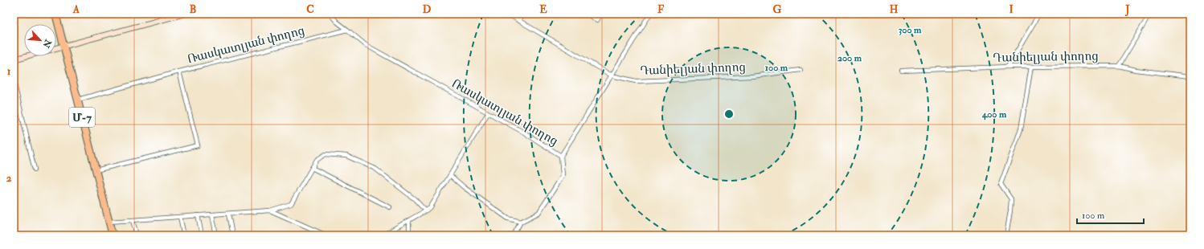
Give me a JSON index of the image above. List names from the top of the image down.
{
  "streets": {
    "highway": ["Մ-7"],
    "street": ["Ռասկատլյան փողոց", "Դանիելյան փողոց"]
  },
  "crossings": [
    ["Ռասկատլյան փողոց", "Մ-7"]
  ],
  "scale_bar": "100 m",
  "north": "bottom right",
  "grid": {
    "columns": [
      "A",
      "B",
      "C",
      "D",
      "E",
      "F",
      "G",
      "H",
      "I",
      "J"
    ],
    "rows": ["1", "2"]
  },
  "rings": [
    "300 m",
    "200 m",
    "100 m",
    "400 m"
  ]
}
